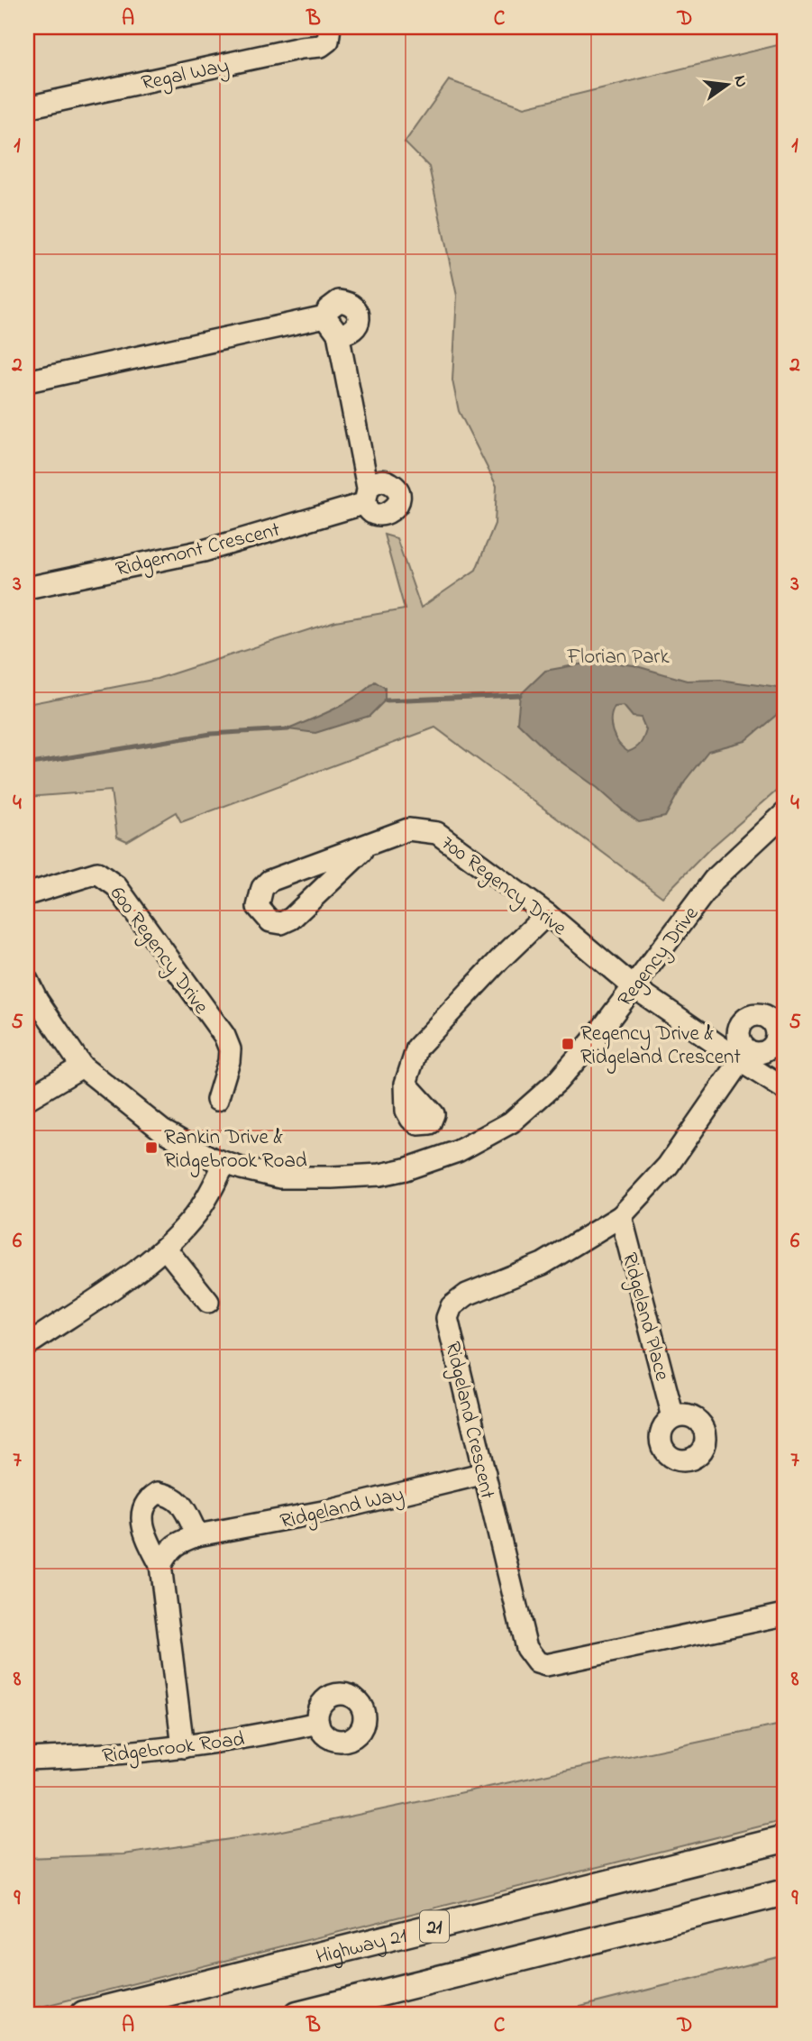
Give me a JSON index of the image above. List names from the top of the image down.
{
  "streets": {
    "main road": ["21", "Highway 21"],
    "street": [
      "Regal Way",
      "Ridgemont Crescent",
      "700 Regency Drive",
      "600 Regency Drive",
      "Regency Drive",
      "Ridgeland Place",
      "Ridgeland Crescent",
      "Ridgeland Way",
      "Ridgebrook Road"
    ]
  },
  "crossings": [
    ["700 Regency Drive", "Regency Drive"],
    ["Ridgeland Place", "Ridgeland Crescent"],
    ["Ridgeland Crescent", "Ridgeland Way"]
  ],
  "parks": ["Florian Park"],
  "places": {
    "transit": ["Regency Drive & Ridgeland Crescent", "Rankin Drive & Ridgebrook Road"]
  },
  "north": "right",
  "grid": {
    "columns": [
      "A",
      "B",
      "C",
      "D"
    ],
    "rows": [
      "1",
      "2",
      "3",
      "4",
      "5",
      "6",
      "7",
      "8",
      "9"
    ]
  }
}
